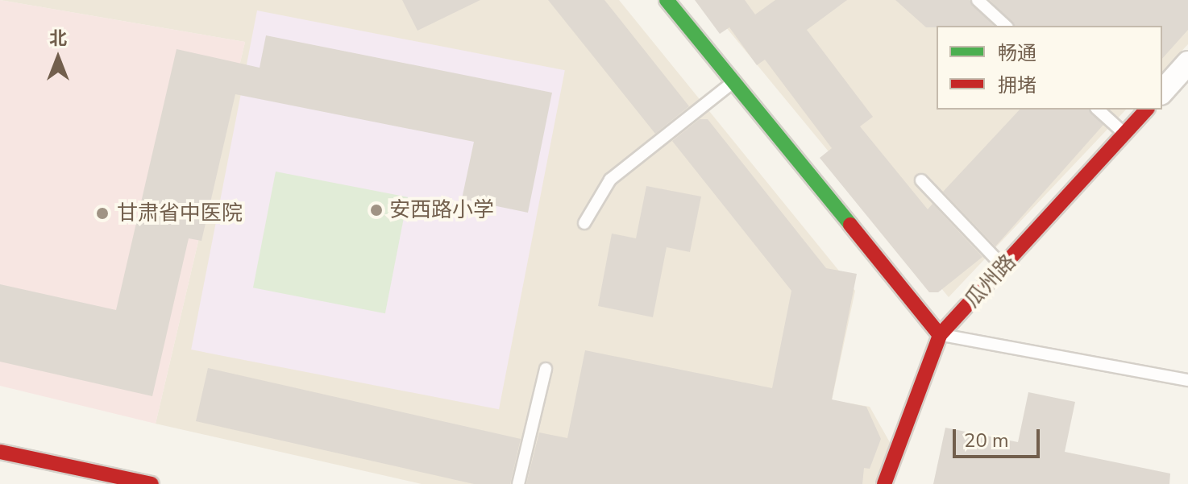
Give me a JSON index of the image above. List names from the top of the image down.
{
  "streets": {
    "street": ["瓜州路"]
  },
  "places": ["安西路小学", "甘肃省中医院"],
  "legend": ["畅通", "拥堵"],
  "scale_bar": "20 m",
  "north": "top"
}
